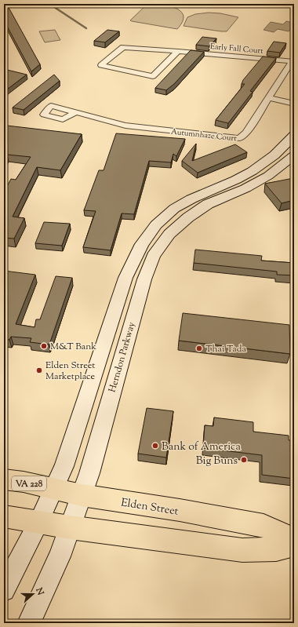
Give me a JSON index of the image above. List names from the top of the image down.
{
  "streets": {
    "main road": ["Herndon Parkway", "VA 228", "Elden Street"],
    "street": ["Early Fall Court", "Autumnhaze Court"]
  },
  "crossings": [
    ["Early Fall Court", "Autumnhaze Court"],
    ["Herndon Parkway", "Elden Street"]
  ],
  "places": [
    "M&T Bank",
    "Thai Tada",
    "Elden Street Marketplace",
    "Bank of America",
    "Big Buns"
  ],
  "north": "right"
}
